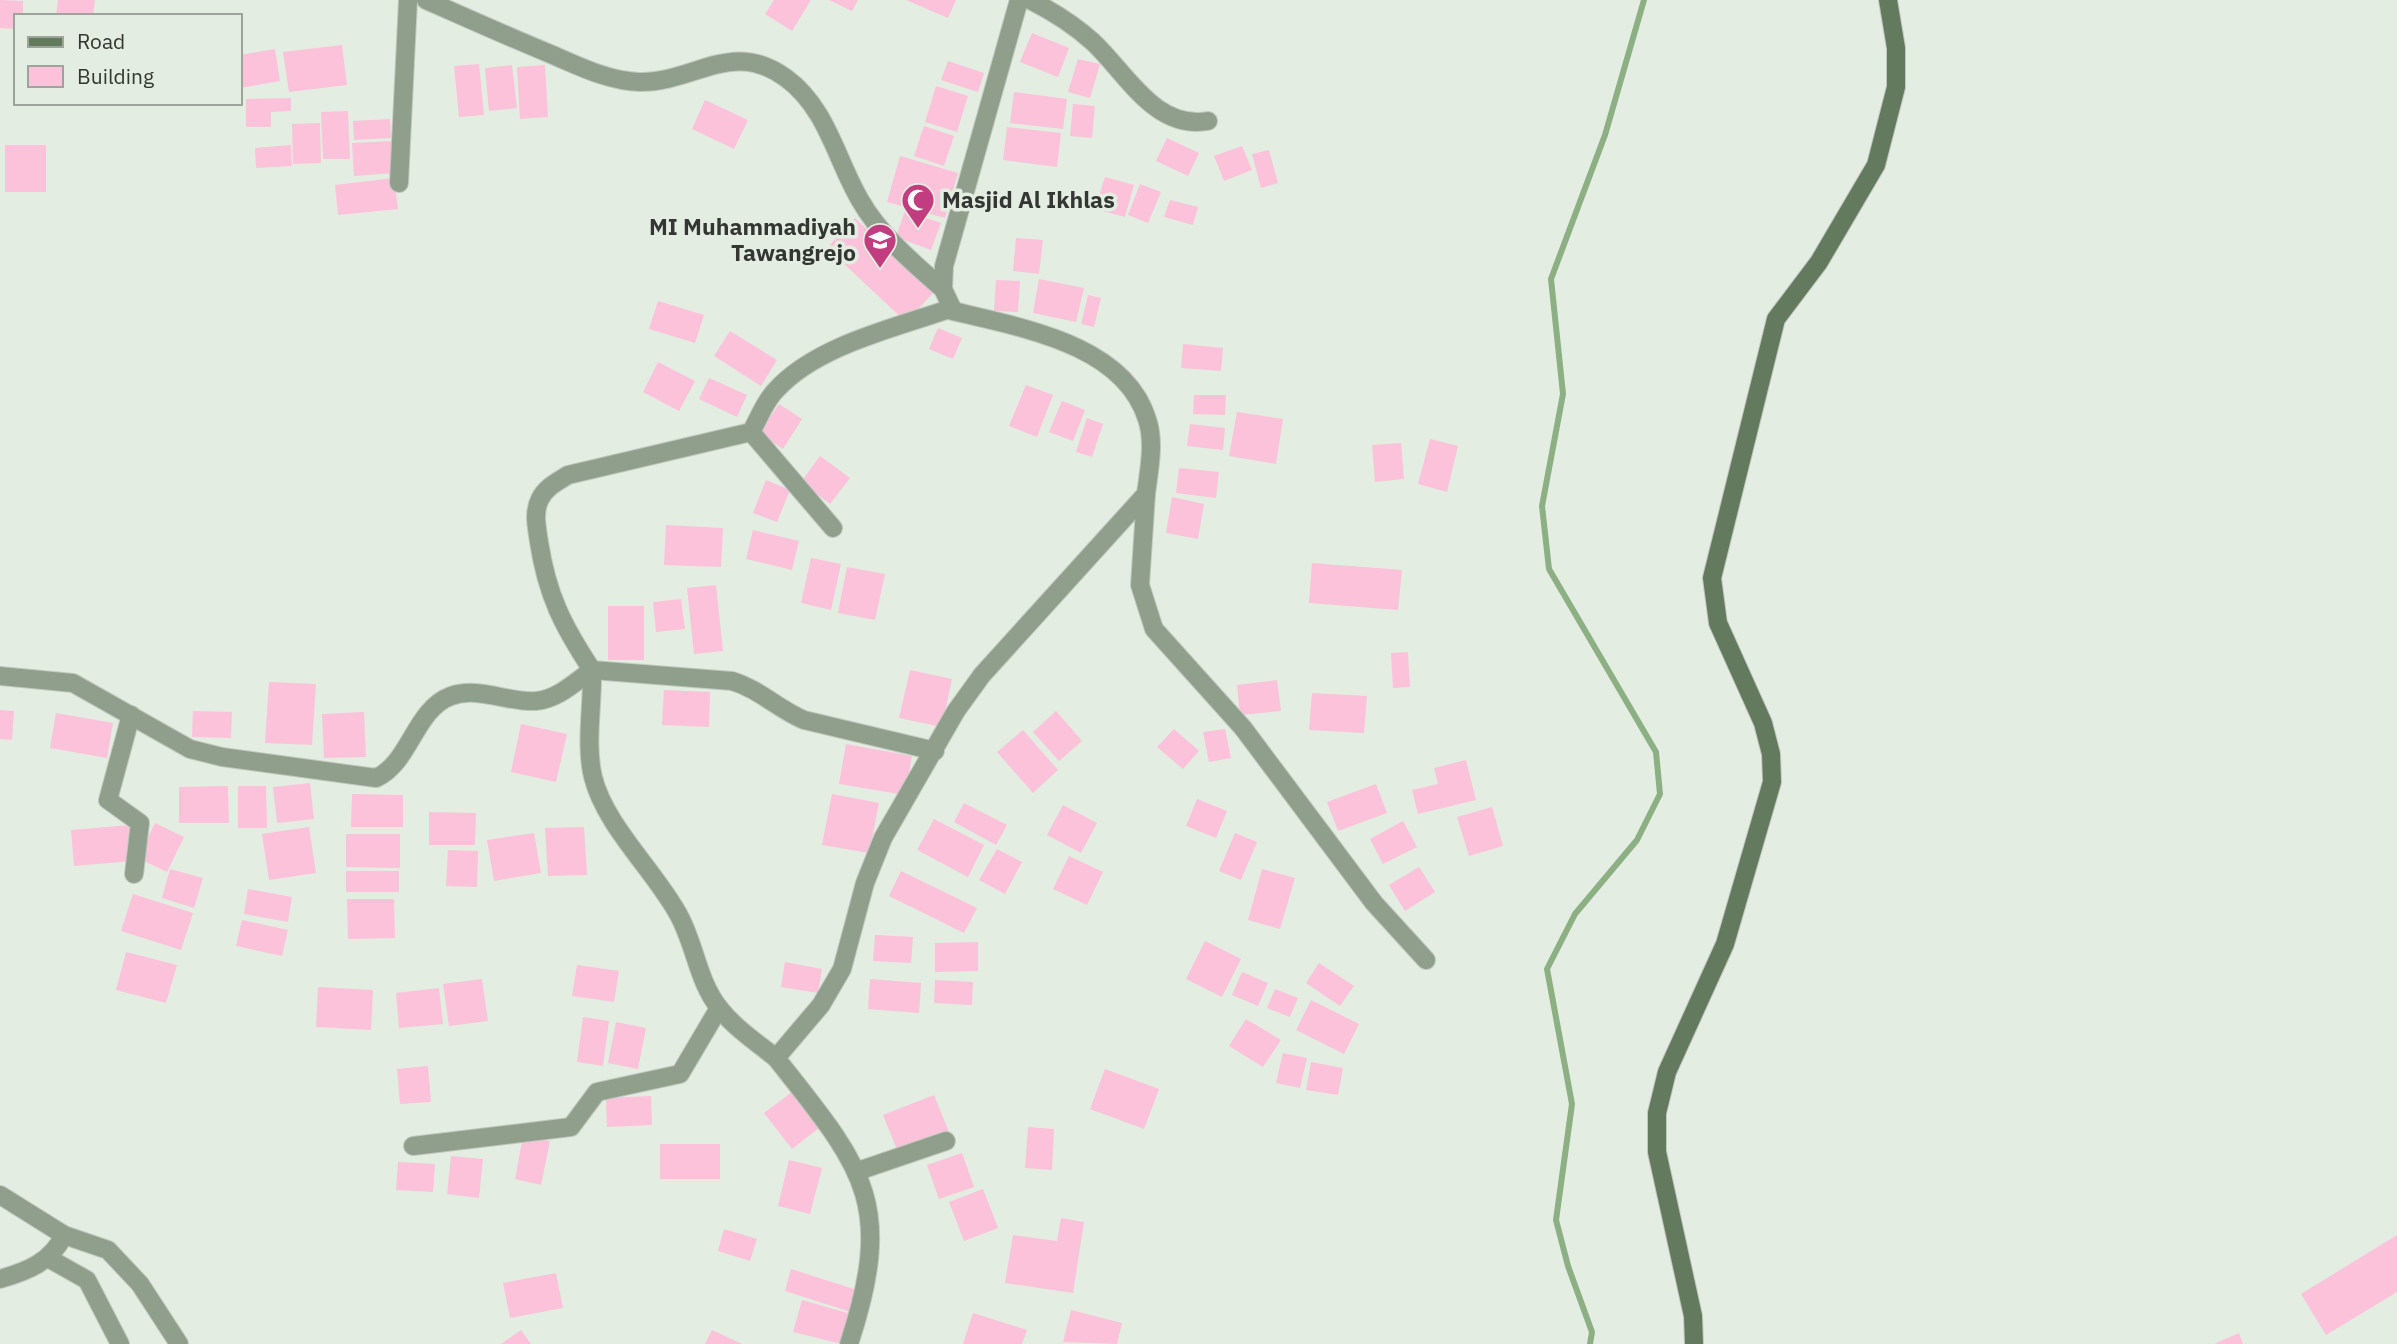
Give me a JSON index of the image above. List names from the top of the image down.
{
  "places": {
    "mosque": ["Masjid Al Ikhlas"],
    "school or university": ["MI Muhammadiyah Tawangrejo"]
  },
  "legend": ["Road", "Building"]
}
